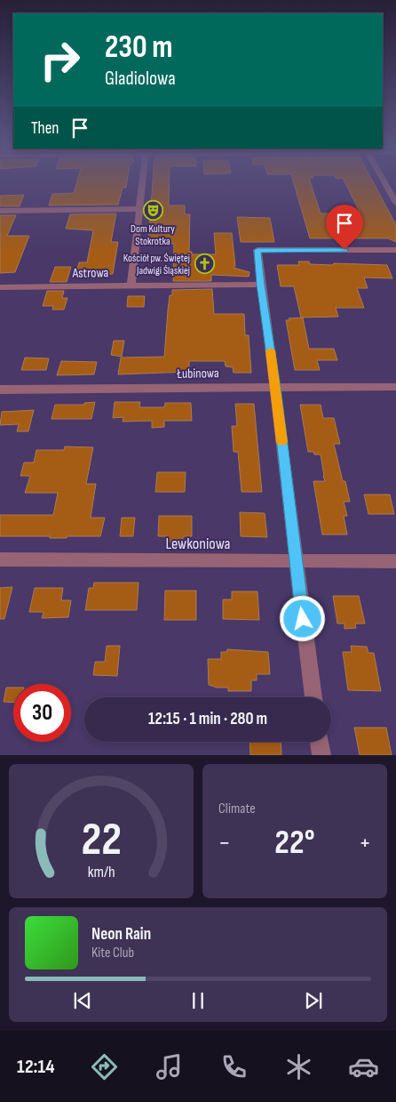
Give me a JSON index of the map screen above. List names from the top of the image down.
{
  "streets": {
    "street": ["Astrowa", "Łubinowa", "Lewkoniowa"]
  },
  "places": {
    "theatre": ["Dom Kultury Stokrotka"],
    "church": ["Kościół pw. Świętej Jadwigi Śląskiej"]
  },
  "page": {
    "turn": ["230 m", "Gladiolowa"],
    "then": "Then",
    "limit": "30",
    "trip": "12:15 · 1 min · 280 m",
    "tile": "Climate",
    "heat": ["−", "22°", "+"],
    "song": ["Neon Rain", "Kite Club"],
    "tabs": "12:14",
    "gauge": ["22", "km/h"]
  }
}
